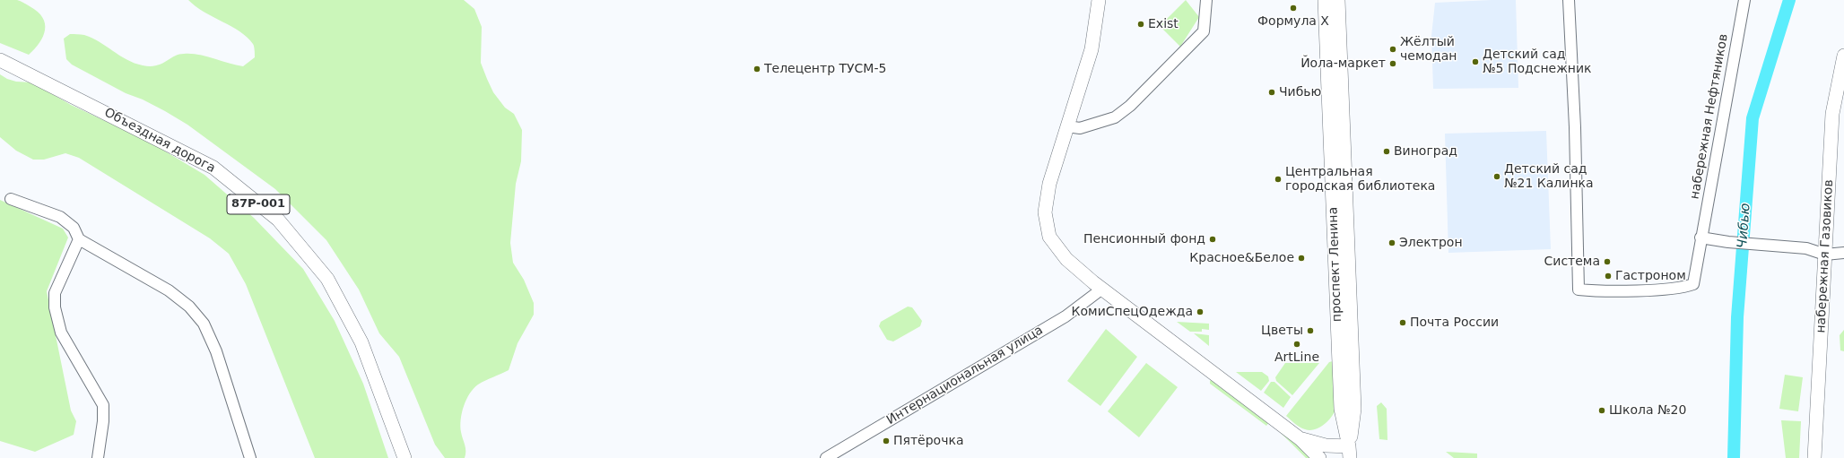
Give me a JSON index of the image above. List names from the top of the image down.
{
  "streets": {
    "main road": [
      "Объездная дорога",
      "87Р-001",
      "набережная Газовиков",
      "проспект Ленина"
    ],
    "street": ["набережная Нефтяников", "Интернациональная улица"]
  },
  "water": ["Чибью"],
  "places": [
    "Формула X",
    "Exist",
    "Жёлтый чемодан",
    "Детский сад №5 Подснежник",
    "Йола-маркет",
    "Телецентр ТУСМ-5",
    "Чибью",
    "Виноград",
    "Детский сад №21 Калинка",
    "Центральная городская библиотека",
    "Пенсионный фонд",
    "Электрон",
    "Красное&Белое",
    "Система",
    "Гастроном",
    "КомиСпецОдежда",
    "Почта России",
    "Цветы",
    "ArtLine",
    "Школа №20",
    "Пятёрочка"
  ]
}
